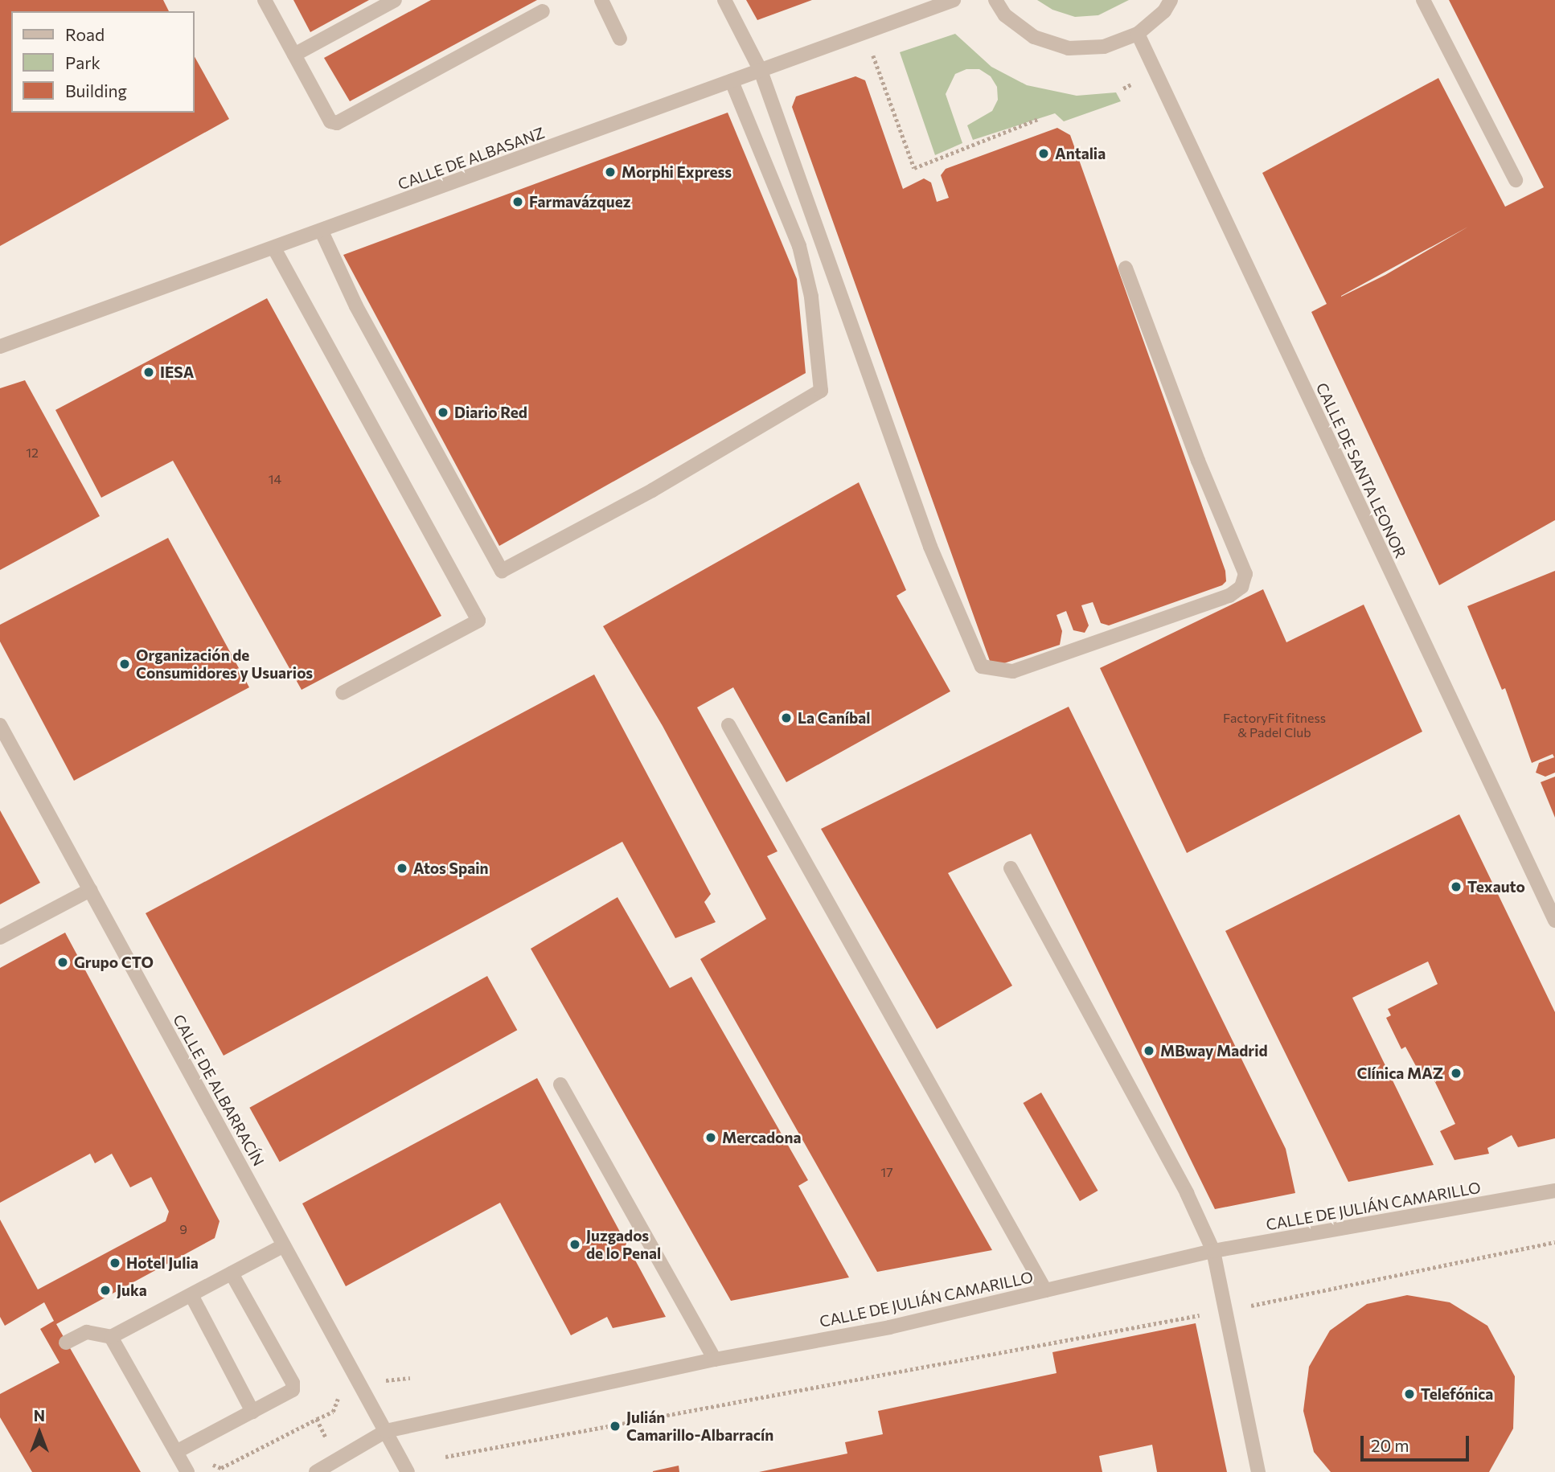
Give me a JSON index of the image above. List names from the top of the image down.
{
  "streets": {
    "street": [
      "CALLE DE ALBASANZ",
      "CALLE DE SANTA LEONOR",
      "CALLE DE ALBARRACÍN",
      "CALLE DE JULIÁN CAMARILLO"
    ]
  },
  "crossings": [
    ["CALLE DE ALBARRACÍN", "CALLE DE JULIÁN CAMARILLO"]
  ],
  "places": [
    "Antalia",
    "Morphi Express",
    "Farmavázquez",
    "IESA",
    "Diario Red",
    "Organización de Consumidores y Usuarios",
    "La Caníbal",
    "Atos Spain",
    "Texauto",
    "Grupo CTO",
    "MBway Madrid",
    "Clínica MAZ",
    "Mercadona",
    "Juzgados de lo Penal",
    "Hotel Julia",
    "Juka",
    "Telefónica",
    "Julián Camarillo-Albarracín"
  ],
  "house_numbers": [
    "12",
    "14",
    "FactoryFit fitness & Padel Club",
    "17",
    "9"
  ],
  "legend": ["Road", "Park", "Building"],
  "scale_bar": "20 m",
  "north": "top"
}
